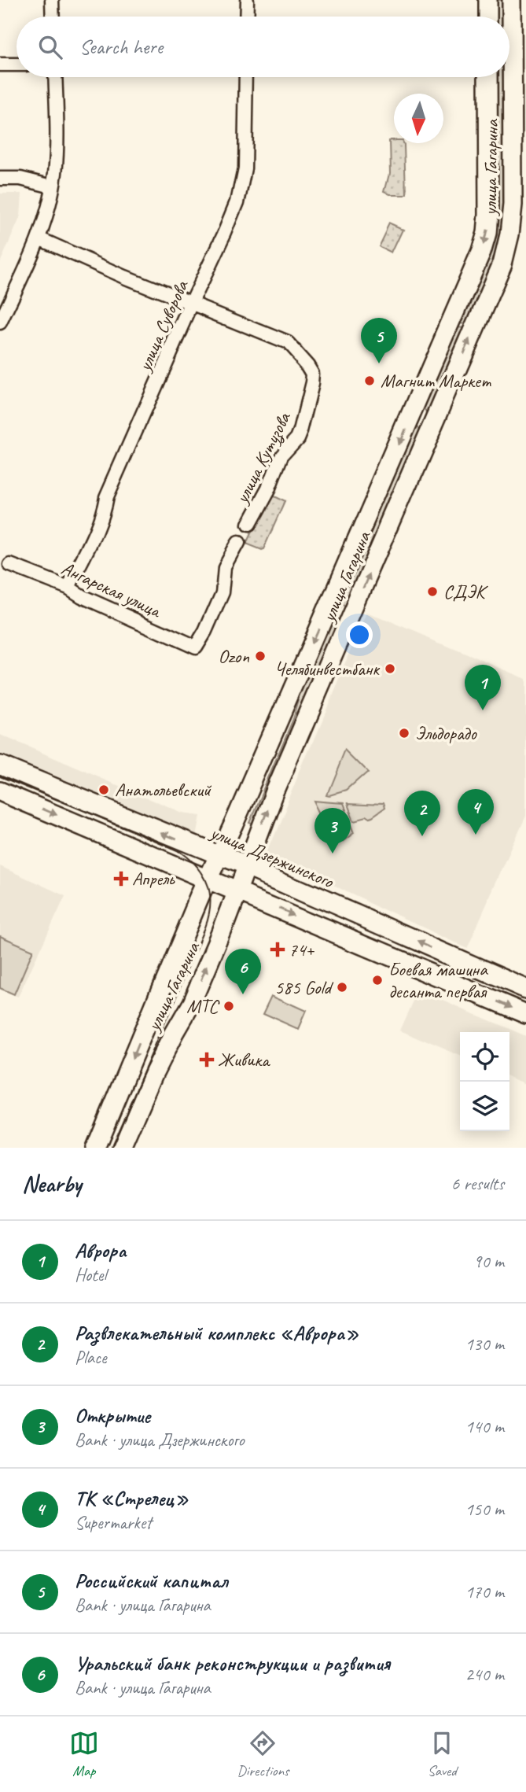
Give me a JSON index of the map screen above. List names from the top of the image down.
{
  "streets": {
    "main road": ["улица Гагарина", "улица Дзержинского"],
    "street": ["улица Суворова", "улица Кутузова", "Ангарская улица"]
  },
  "crossings": [
    ["улица Гагарина", "улица Дзержинского"],
    ["улица Суворова", "улица Кутузова"],
    ["улица Суворова", "Ангарская улица"]
  ],
  "places": {
    "other": [
      "Магнит Маркет",
      "СДЭК",
      "Ozon",
      "Челябинвестбанк",
      "Эльдорадо",
      "Анатольевский",
      "Боевая машина десанта первая",
      "585 Gold",
      "МТС"
    ],
    "health": ["Апрель", "74+", "Живика"]
  },
  "north": "bottom",
  "page": {
    "search": "Search here",
    "pins": [
      "5",
      "1",
      "4",
      "2",
      "3",
      "6"
    ],
    "heading": ["Nearby", "6 results"],
    "list": [
      {
        "mark": "1",
        "name": "Аврора",
        "note": "Hotel",
        "value": "90 m"
      },
      {
        "mark": "2",
        "name": "Развлекательный комплекс «Аврора»",
        "note": "Place",
        "value": "130 m"
      },
      {
        "mark": "3",
        "name": "Открытие",
        "note": "Bank · улица Дзержинского",
        "value": "140 m"
      },
      {
        "mark": "4",
        "name": "ТК «Стрелец»",
        "note": "Supermarket",
        "value": "150 m"
      },
      {
        "mark": "5",
        "name": "Российский капитал",
        "note": "Bank · улица Гагарина",
        "value": "170 m"
      },
      {
        "mark": "6",
        "name": "Уральский банк реконструкции и развития",
        "note": "Bank · улица Гагарина",
        "value": "240 m"
      }
    ],
    "nav": ["Map", "Directions", "Saved"]
  }
}
